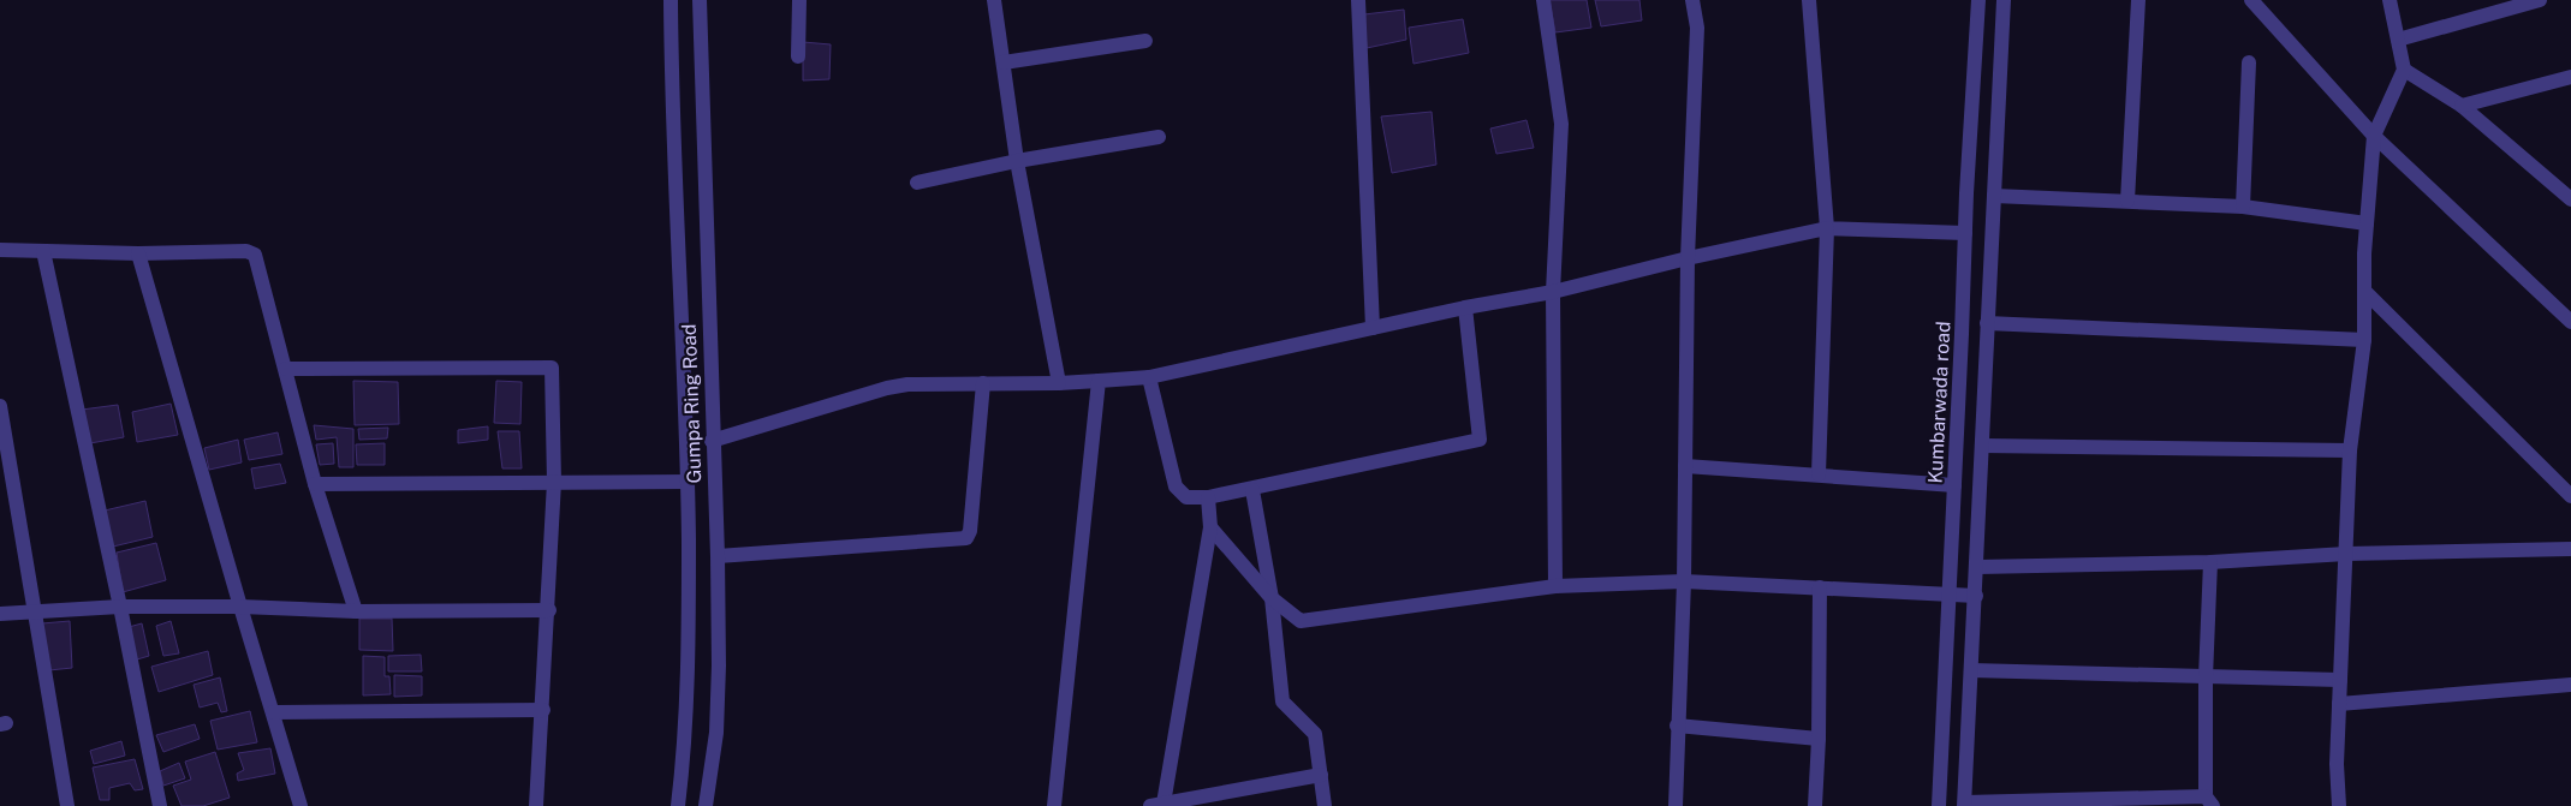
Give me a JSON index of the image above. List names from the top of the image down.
{
  "streets": {
    "street": ["Kumbarwada road", "Gumpa Ring Road"]
  }
}
